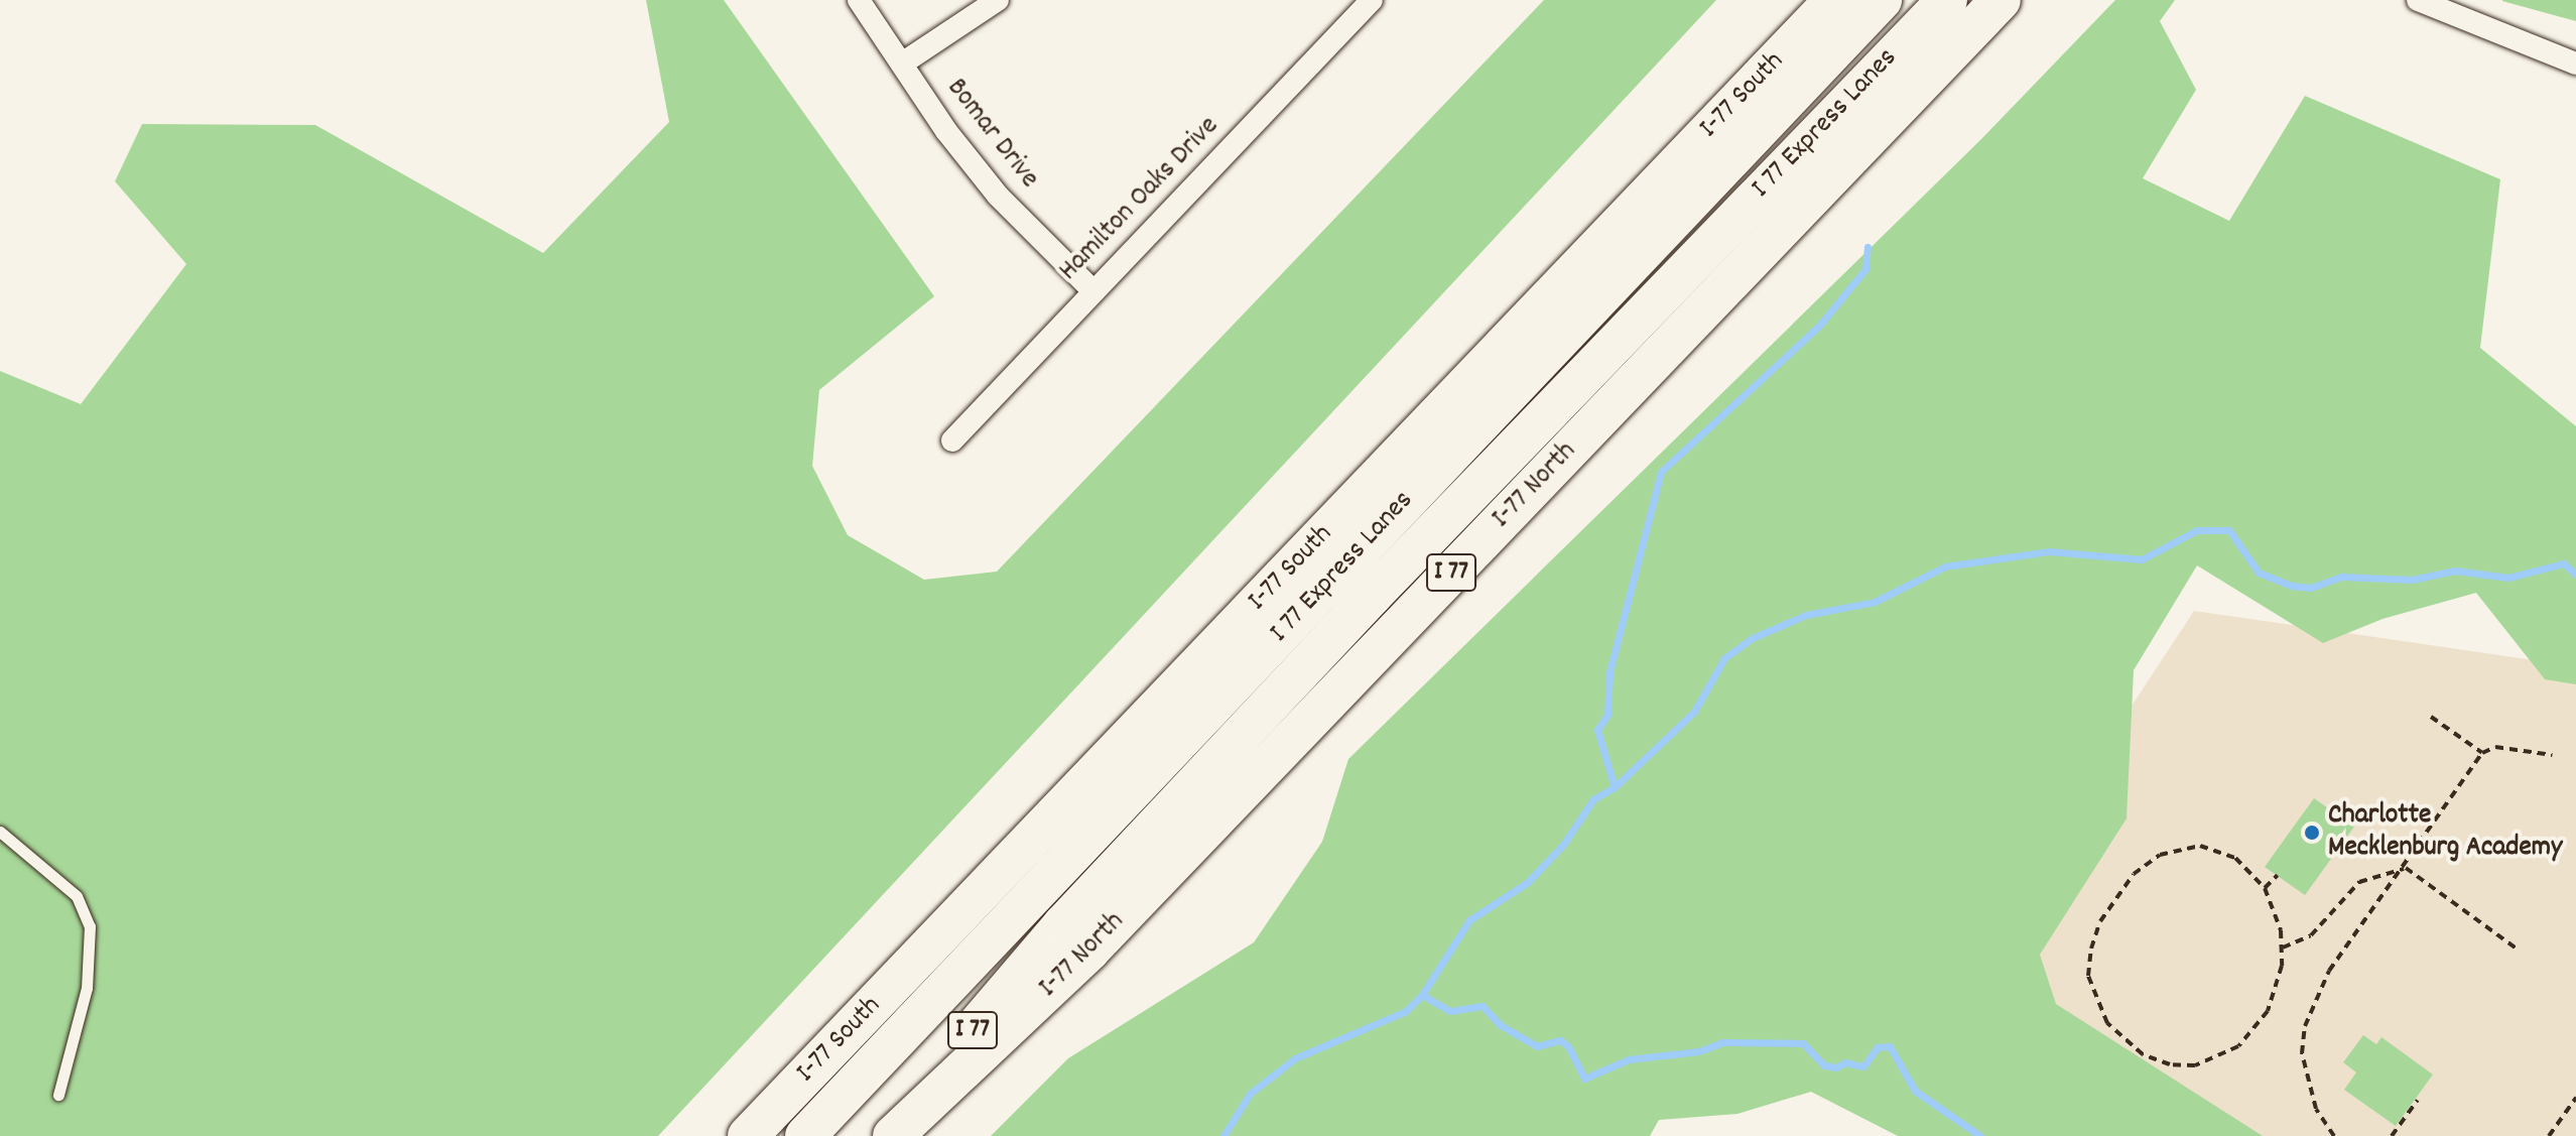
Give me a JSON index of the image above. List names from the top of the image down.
{
  "streets": {
    "highway": [
      "I-77 South",
      "I 77 Express Lanes",
      "I-77 North",
      "I 77"
    ],
    "street": ["Bomar Drive", "Hamilton Oaks Drive"]
  },
  "crossings": [
    ["Bomar Drive", "Hamilton Oaks Drive"]
  ],
  "places": ["Charlotte Mecklenburg Academy"]
}
